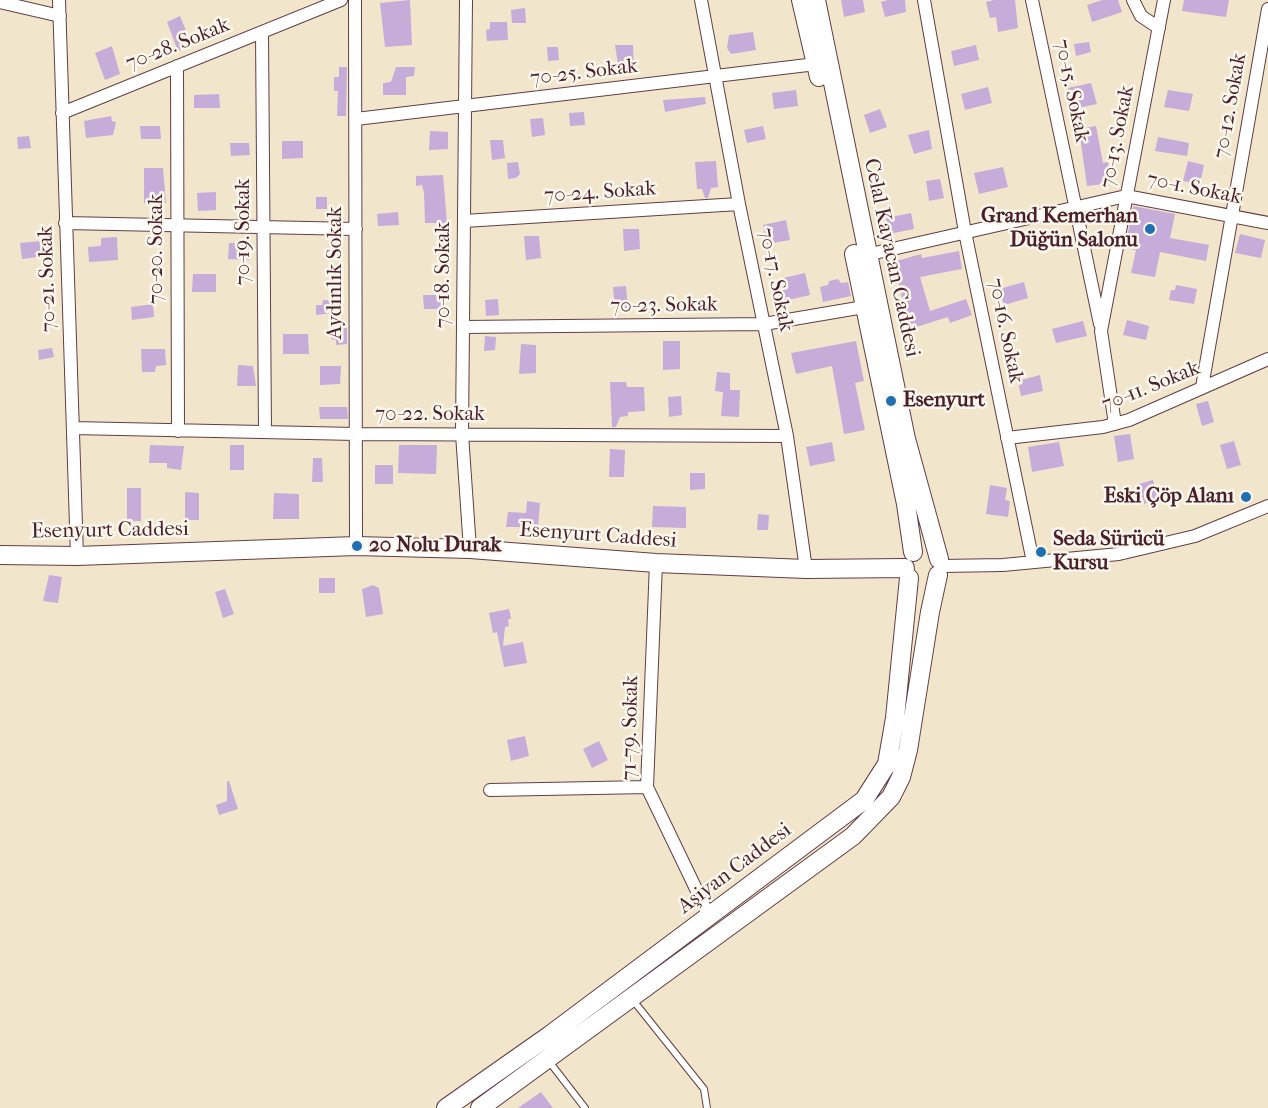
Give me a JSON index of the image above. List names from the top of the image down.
{
  "streets": {
    "street": [
      "70-28. Sokak",
      "70-25. Sokak",
      "70-15. Sokak",
      "70-12. Sokak",
      "70-13. Sokak",
      "70-1. Sokak",
      "70-24. Sokak",
      "70-19. Sokak",
      "70-20. Sokak",
      "Celal Kayacan Caddesi",
      "Aydınlık Sokak",
      "70-18. Sokak",
      "70-21. Sokak",
      "70-17. Sokak",
      "70-23. Sokak",
      "70-16. Sokak",
      "70-11. Sokak",
      "70-22. Sokak",
      "Esenyurt Caddesi",
      "71-79. Sokak",
      "Aşiyan Caddesi"
    ]
  },
  "crossings": [
    ["70-28. Sokak", "70-19. Sokak"],
    ["70-28. Sokak", "70-20. Sokak"],
    ["70-28. Sokak", "70-21. Sokak"],
    ["70-25. Sokak", "Celal Kayacan Caddesi"],
    ["70-25. Sokak", "Aydınlık Sokak"],
    ["70-25. Sokak", "70-18. Sokak"],
    ["70-25. Sokak", "70-17. Sokak"],
    ["70-15. Sokak", "70-13. Sokak"],
    ["70-15. Sokak", "70-1. Sokak"],
    ["70-12. Sokak", "70-1. Sokak"],
    ["70-12. Sokak", "70-11. Sokak"],
    ["70-13. Sokak", "70-1. Sokak"],
    ["70-13. Sokak", "70-11. Sokak"],
    ["70-1. Sokak", "Celal Kayacan Caddesi"],
    ["70-1. Sokak", "70-16. Sokak"],
    ["70-24. Sokak", "70-18. Sokak"],
    ["70-24. Sokak", "70-17. Sokak"],
    ["70-19. Sokak", "70-22. Sokak"],
    ["70-20. Sokak", "70-22. Sokak"],
    ["Celal Kayacan Caddesi", "70-23. Sokak"],
    ["Celal Kayacan Caddesi", "Esenyurt Caddesi"],
    ["Celal Kayacan Caddesi", "Aşiyan Caddesi"],
    ["Aydınlık Sokak", "70-22. Sokak"],
    ["Aydınlık Sokak", "Esenyurt Caddesi"],
    ["70-18. Sokak", "70-23. Sokak"],
    ["70-18. Sokak", "70-22. Sokak"],
    ["70-18. Sokak", "Esenyurt Caddesi"],
    ["70-21. Sokak", "70-22. Sokak"],
    ["70-21. Sokak", "Esenyurt Caddesi"],
    ["70-17. Sokak", "70-23. Sokak"],
    ["70-17. Sokak", "70-22. Sokak"],
    ["70-17. Sokak", "Esenyurt Caddesi"],
    ["70-16. Sokak", "70-11. Sokak"],
    ["Esenyurt Caddesi", "71-79. Sokak"],
    ["Esenyurt Caddesi", "Aşiyan Caddesi"],
    ["71-79. Sokak", "Aşiyan Caddesi"]
  ],
  "places": [
    "Grand Kemerhan Düğün Salonu",
    "Esenyurt",
    "Eski Çöp Alanı",
    "20 Nolu Durak",
    "Seda Sürücü Kursu"
  ]
}
